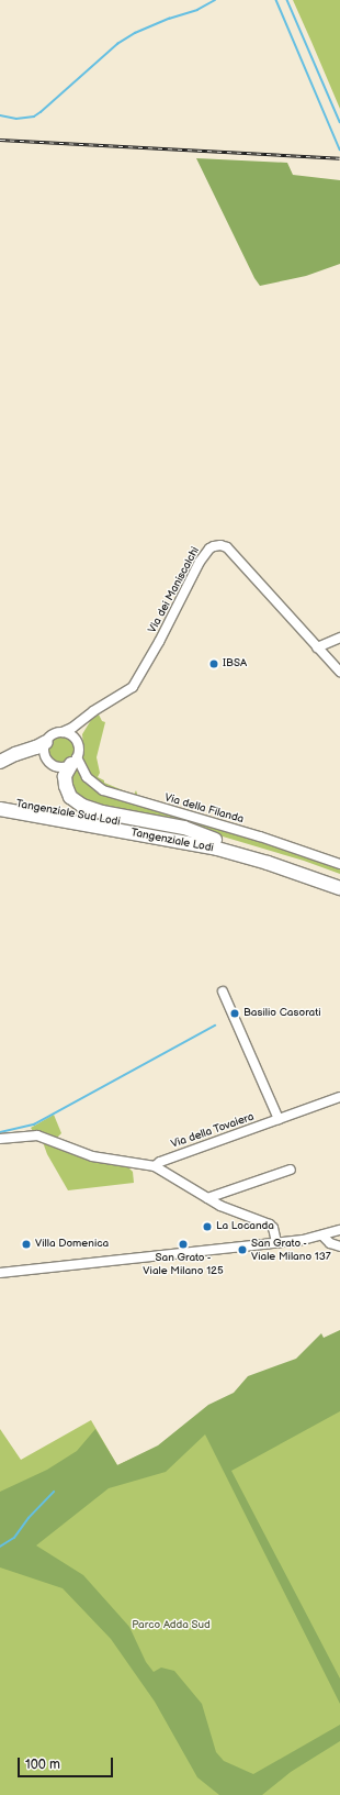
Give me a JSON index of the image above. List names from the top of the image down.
{
  "streets": {
    "highway": ["Tangenziale Sud Lodi", "Tangenziale Lodi"],
    "street": ["Via dei Maniscalchi", "Via della Filanda", "Via della Tovaiera"]
  },
  "parks": ["Parco Adda Sud"],
  "places": [
    "IBSA",
    "Basilio Casorati",
    "La Locanda",
    "Villa Domenica",
    "San Grato - Viale Milano 125",
    "San Grato - Viale Milano 137"
  ],
  "scale_bar": "100 m"
}
